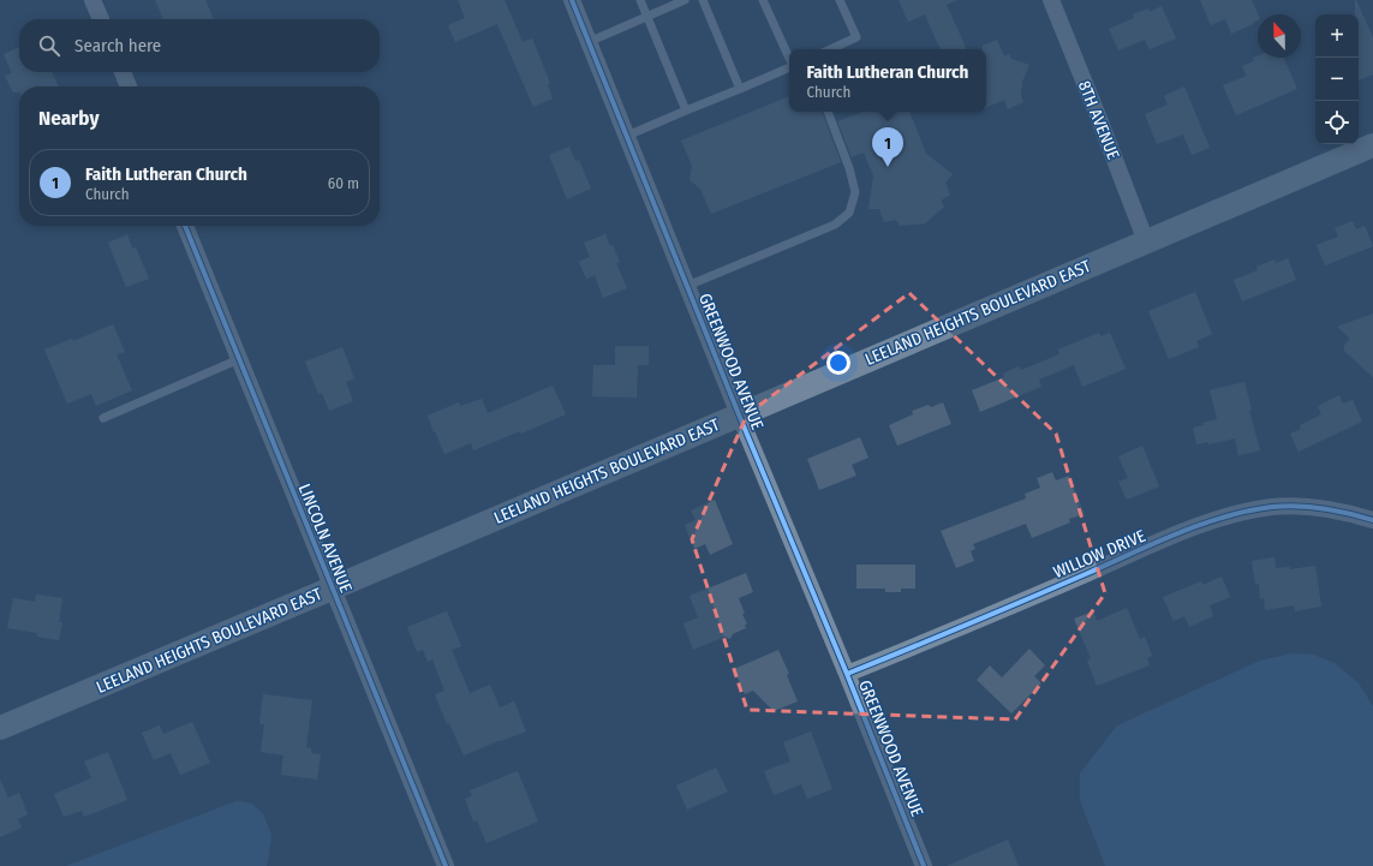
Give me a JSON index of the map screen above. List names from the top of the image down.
{
  "streets": {
    "main road": ["LEELAND HEIGHTS BOULEVARD EAST"],
    "street": [
      "8TH AVENUE",
      "GREENWOOD AVENUE",
      "LINCOLN AVENUE",
      "WILLOW DRIVE"
    ]
  },
  "crossings": [
    ["8TH AVENUE", "LEELAND HEIGHTS BOULEVARD EAST"],
    ["LEELAND HEIGHTS BOULEVARD EAST", "GREENWOOD AVENUE"],
    ["LEELAND HEIGHTS BOULEVARD EAST", "LINCOLN AVENUE"],
    ["GREENWOOD AVENUE", "WILLOW DRIVE"]
  ],
  "north": "top",
  "page": {
    "map_buttons": ["+", "−"],
    "search": "Search here",
    "popup": ["Faith Lutheran Church", "Church"],
    "heading": "Nearby",
    "pins": "1",
    "list": [
      {
        "mark": "1",
        "name": "Faith Lutheran Church",
        "note": "Church",
        "value": "60 m"
      }
    ]
  }
}
